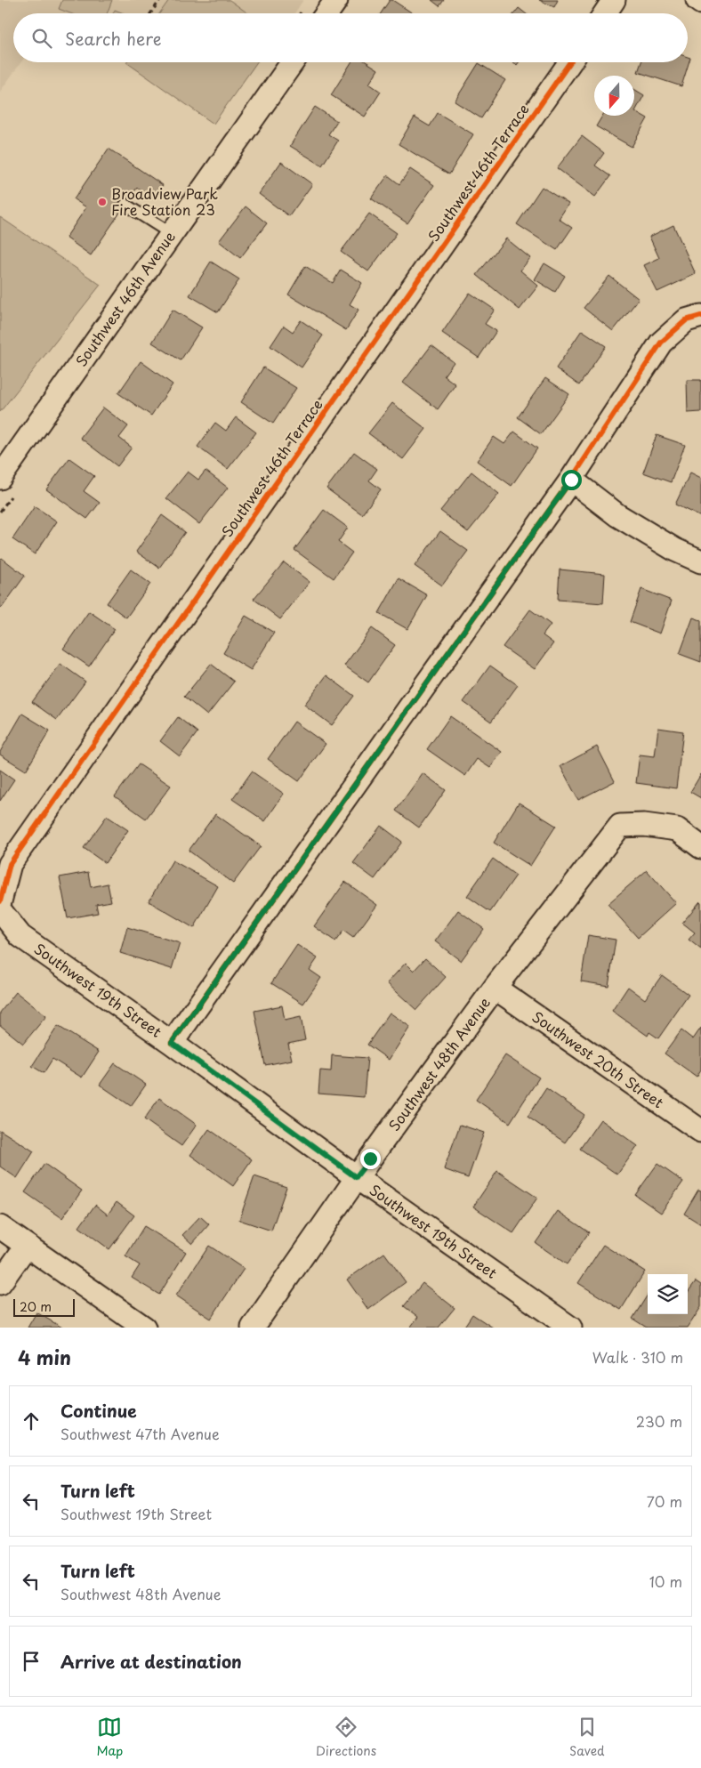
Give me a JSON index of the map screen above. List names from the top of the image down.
{
  "streets": {
    "street": [
      "Southwest 46th Terrace",
      "Southwest 46th Avenue",
      "Southwest 19th Street",
      "Southwest 20th Street",
      "Southwest 48th Avenue"
    ]
  },
  "crossings": [
    ["Southwest 19th Street", "Southwest 48th Avenue"],
    ["Southwest 20th Street", "Southwest 48th Avenue"]
  ],
  "places": ["Broadview Park Fire Station 23"],
  "scale_bar": "20 m",
  "north": "bottom",
  "page": {
    "search": "Search here",
    "scale": "20 m",
    "heading": ["4 min", "Walk · 310 m"],
    "list": [
      ["Continue", "Southwest 47th Avenue", "230 m"],
      ["Turn left", "Southwest 19th Street", "70 m"],
      ["Turn left", "Southwest 48th Avenue", "10 m"],
      "Arrive at destination"
    ],
    "nav": ["Map", "Directions", "Saved"]
  }
}
